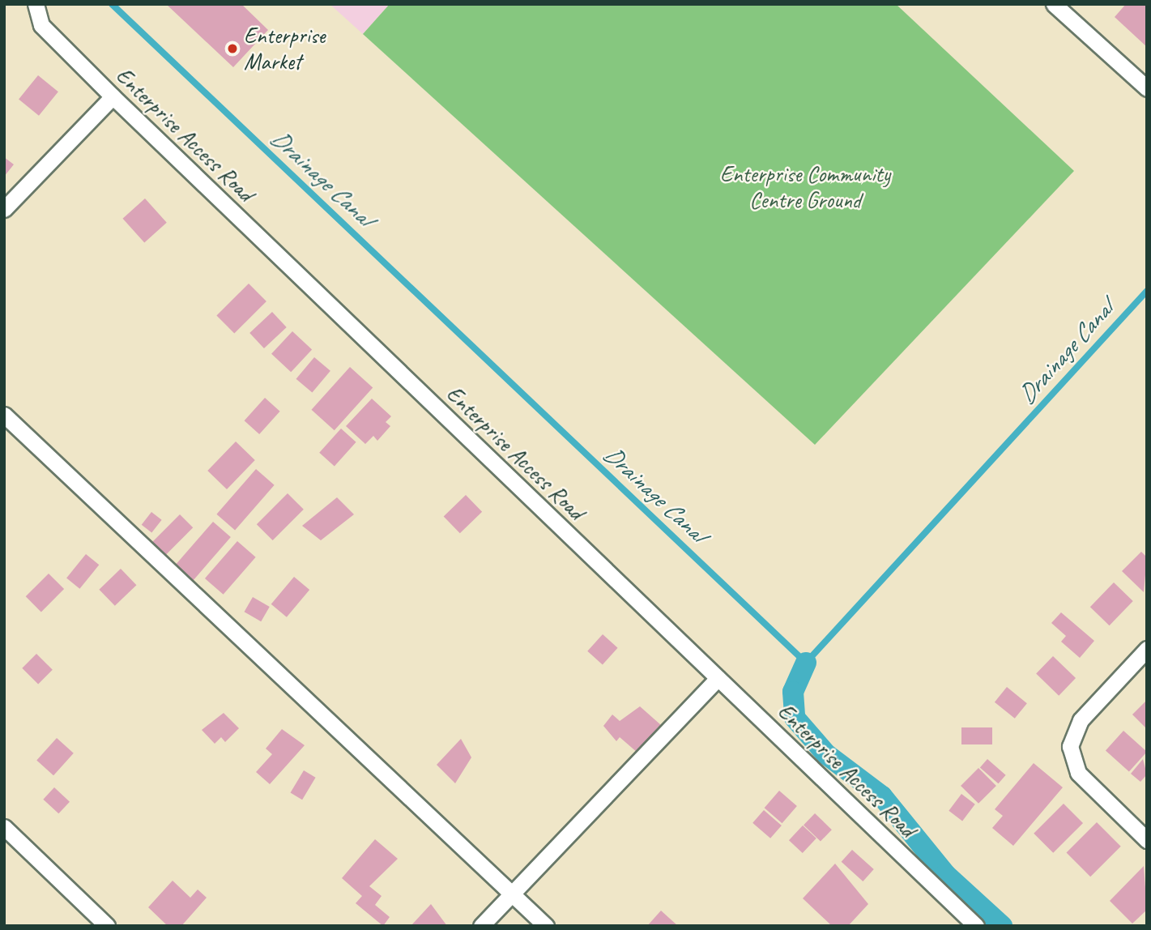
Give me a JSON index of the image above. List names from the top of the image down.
{
  "streets": {
    "street": ["Enterprise Access Road"]
  },
  "water": ["Drainage Canal"],
  "parks": ["Enterprise Community Centre Ground"],
  "places": ["Enterprise Market"]
}
